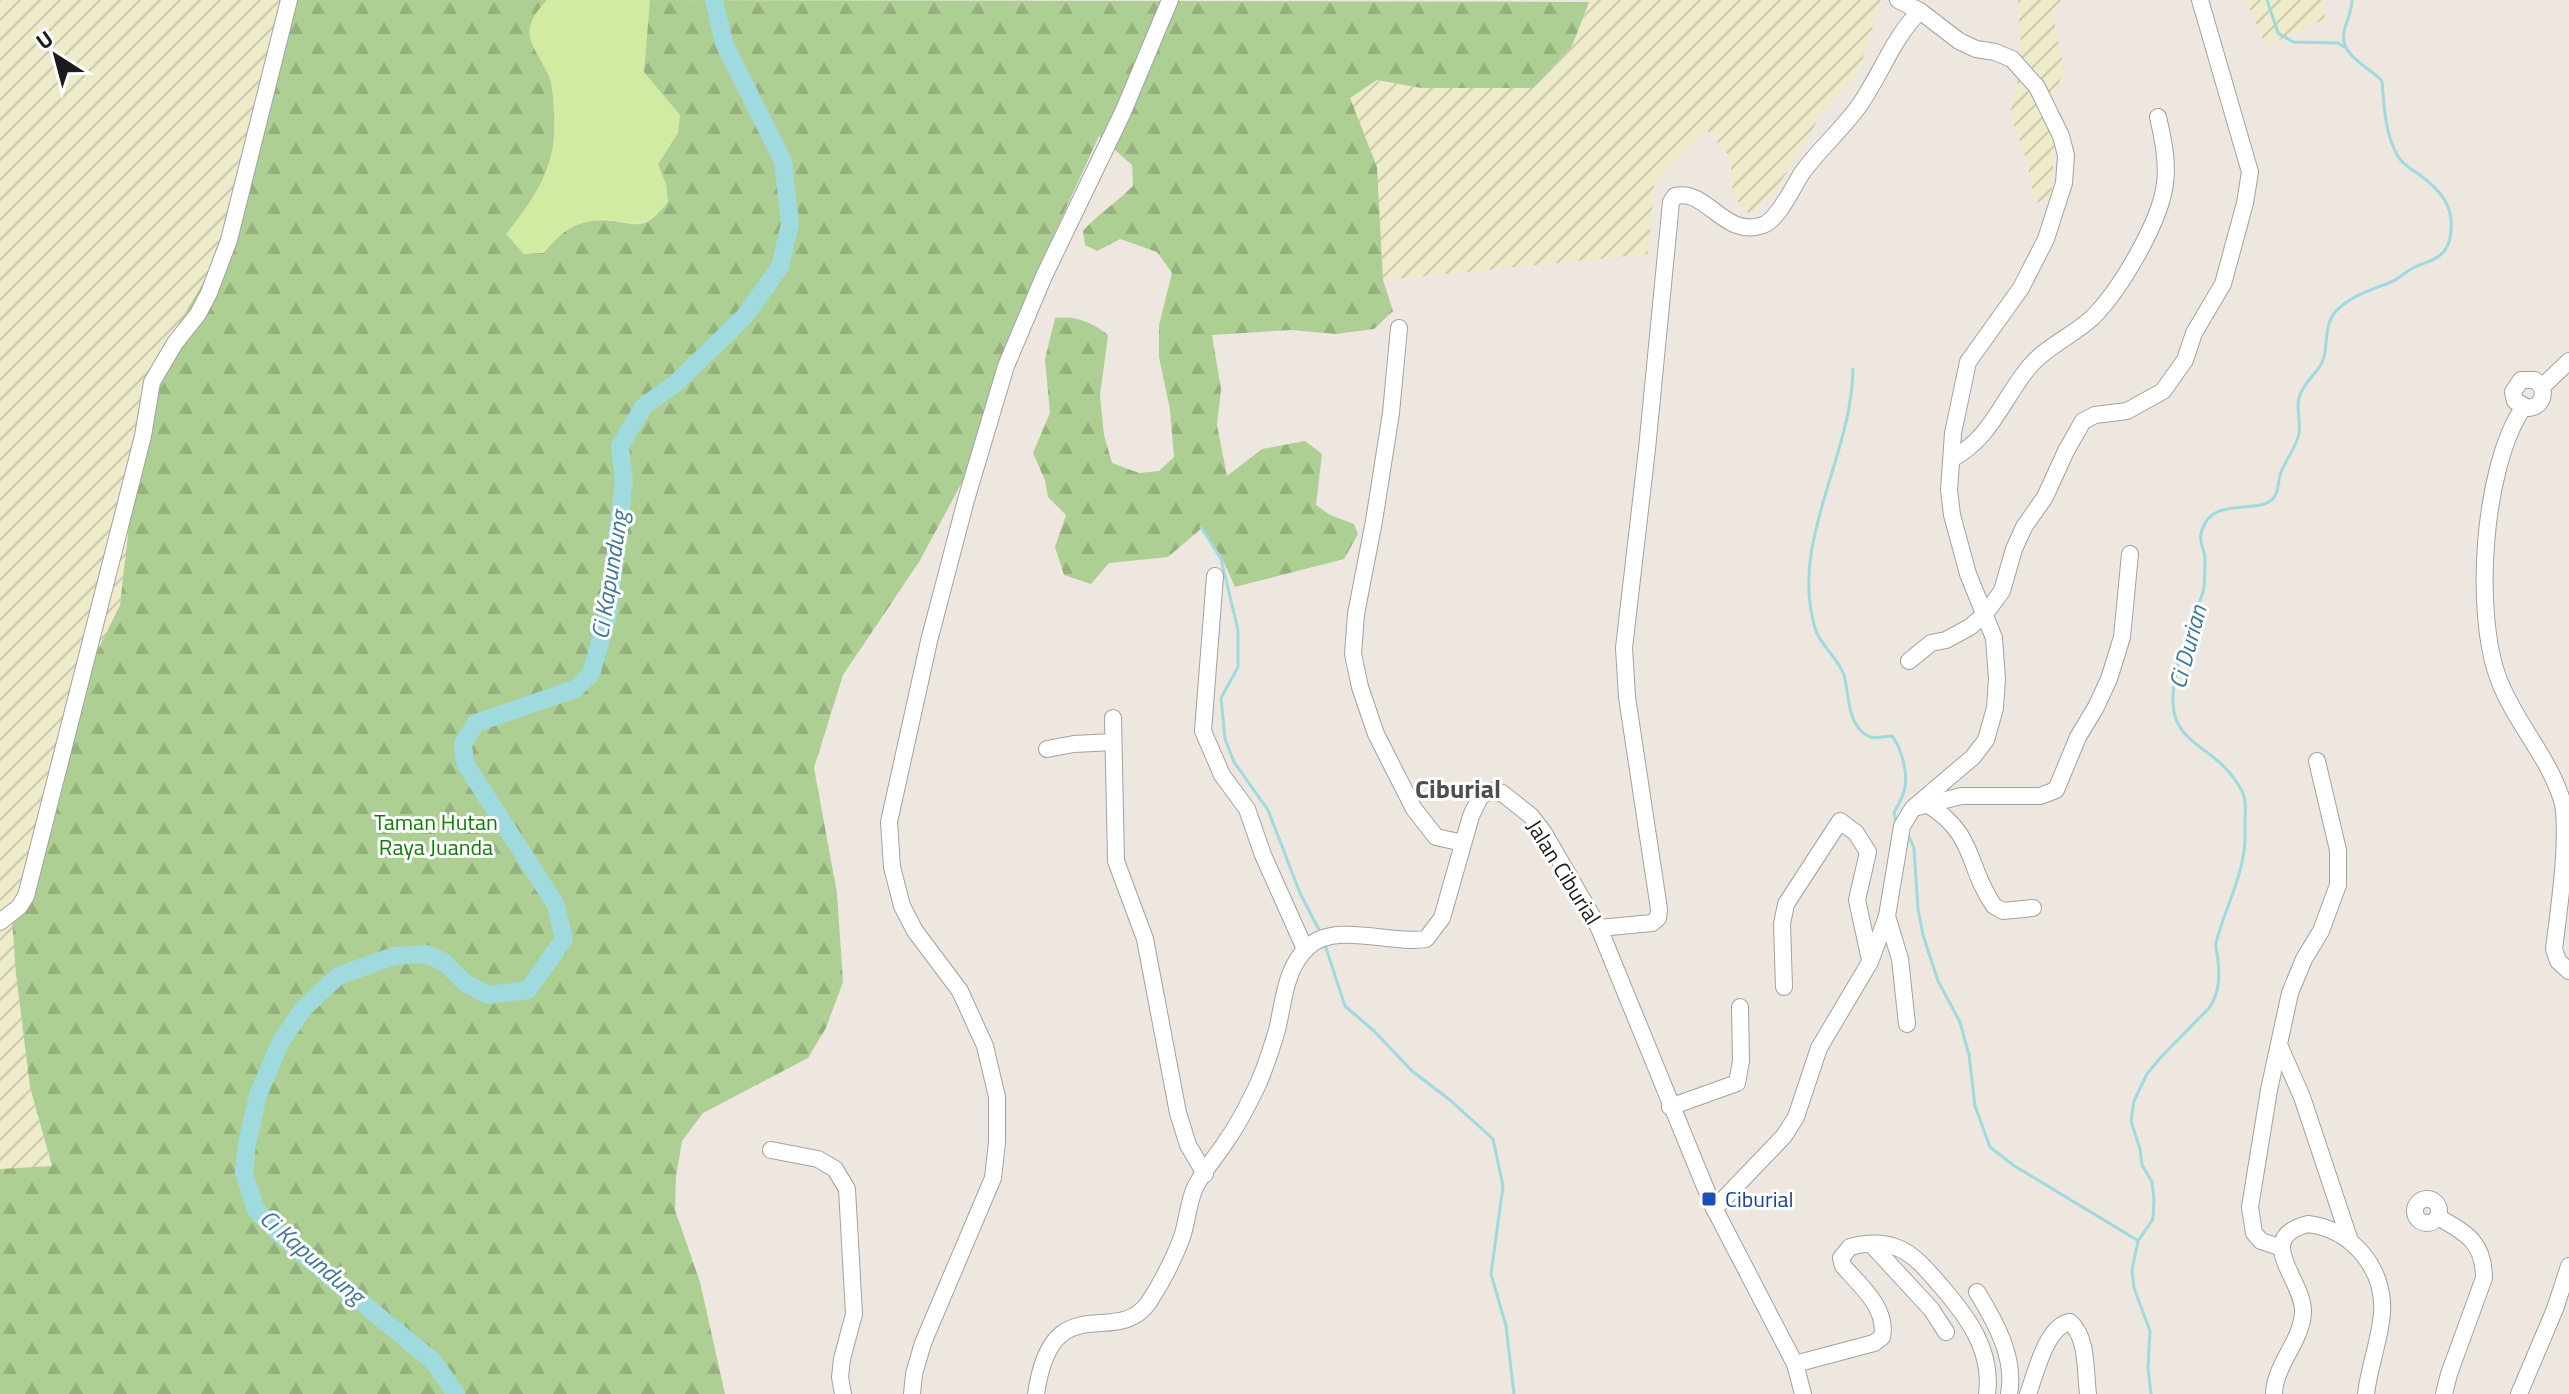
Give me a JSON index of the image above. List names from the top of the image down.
{
  "streets": {
    "street": ["Jalan Ciburial"]
  },
  "districts": ["Ciburial"],
  "water": ["Ci Kapundung", "Ci Durian"],
  "parks": ["Taman Hutan Raya Juanda"],
  "places": {
    "transit": ["Ciburial"]
  },
  "north": "top left"
}
